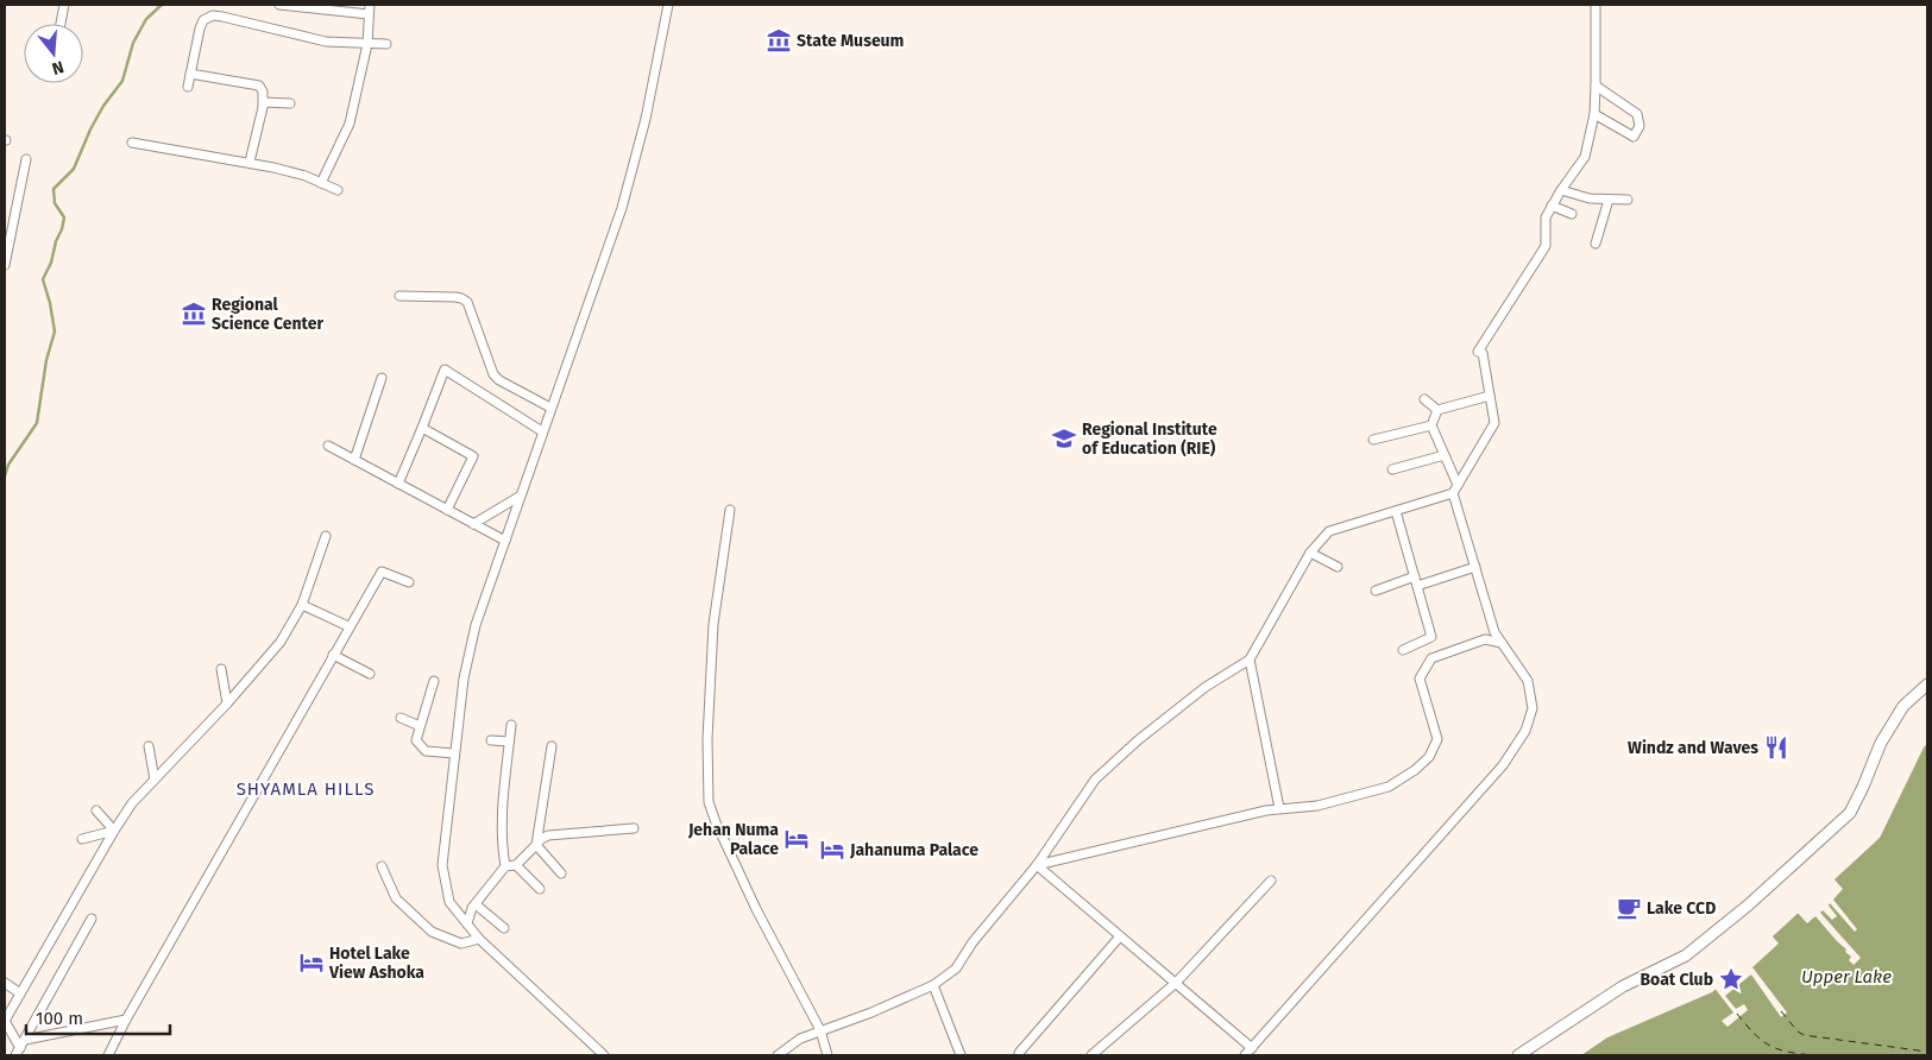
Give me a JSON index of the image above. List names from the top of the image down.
{
  "districts": ["SHYAMLA HILLS"],
  "water": ["Upper Lake"],
  "places": {
    "museum": ["State Museum", "Regional Science Center"],
    "school or university": ["Regional Institute of Education (RIE)"],
    "restaurant": ["Windz and Waves"],
    "hotel": ["Jehan Numa Palace", "Jahanuma Palace", "Hotel Lake View Ashoka"],
    "cafe": ["Lake CCD"],
    "place": ["Boat Club"]
  },
  "scale_bar": "100 m",
  "north": "bottom"
}
